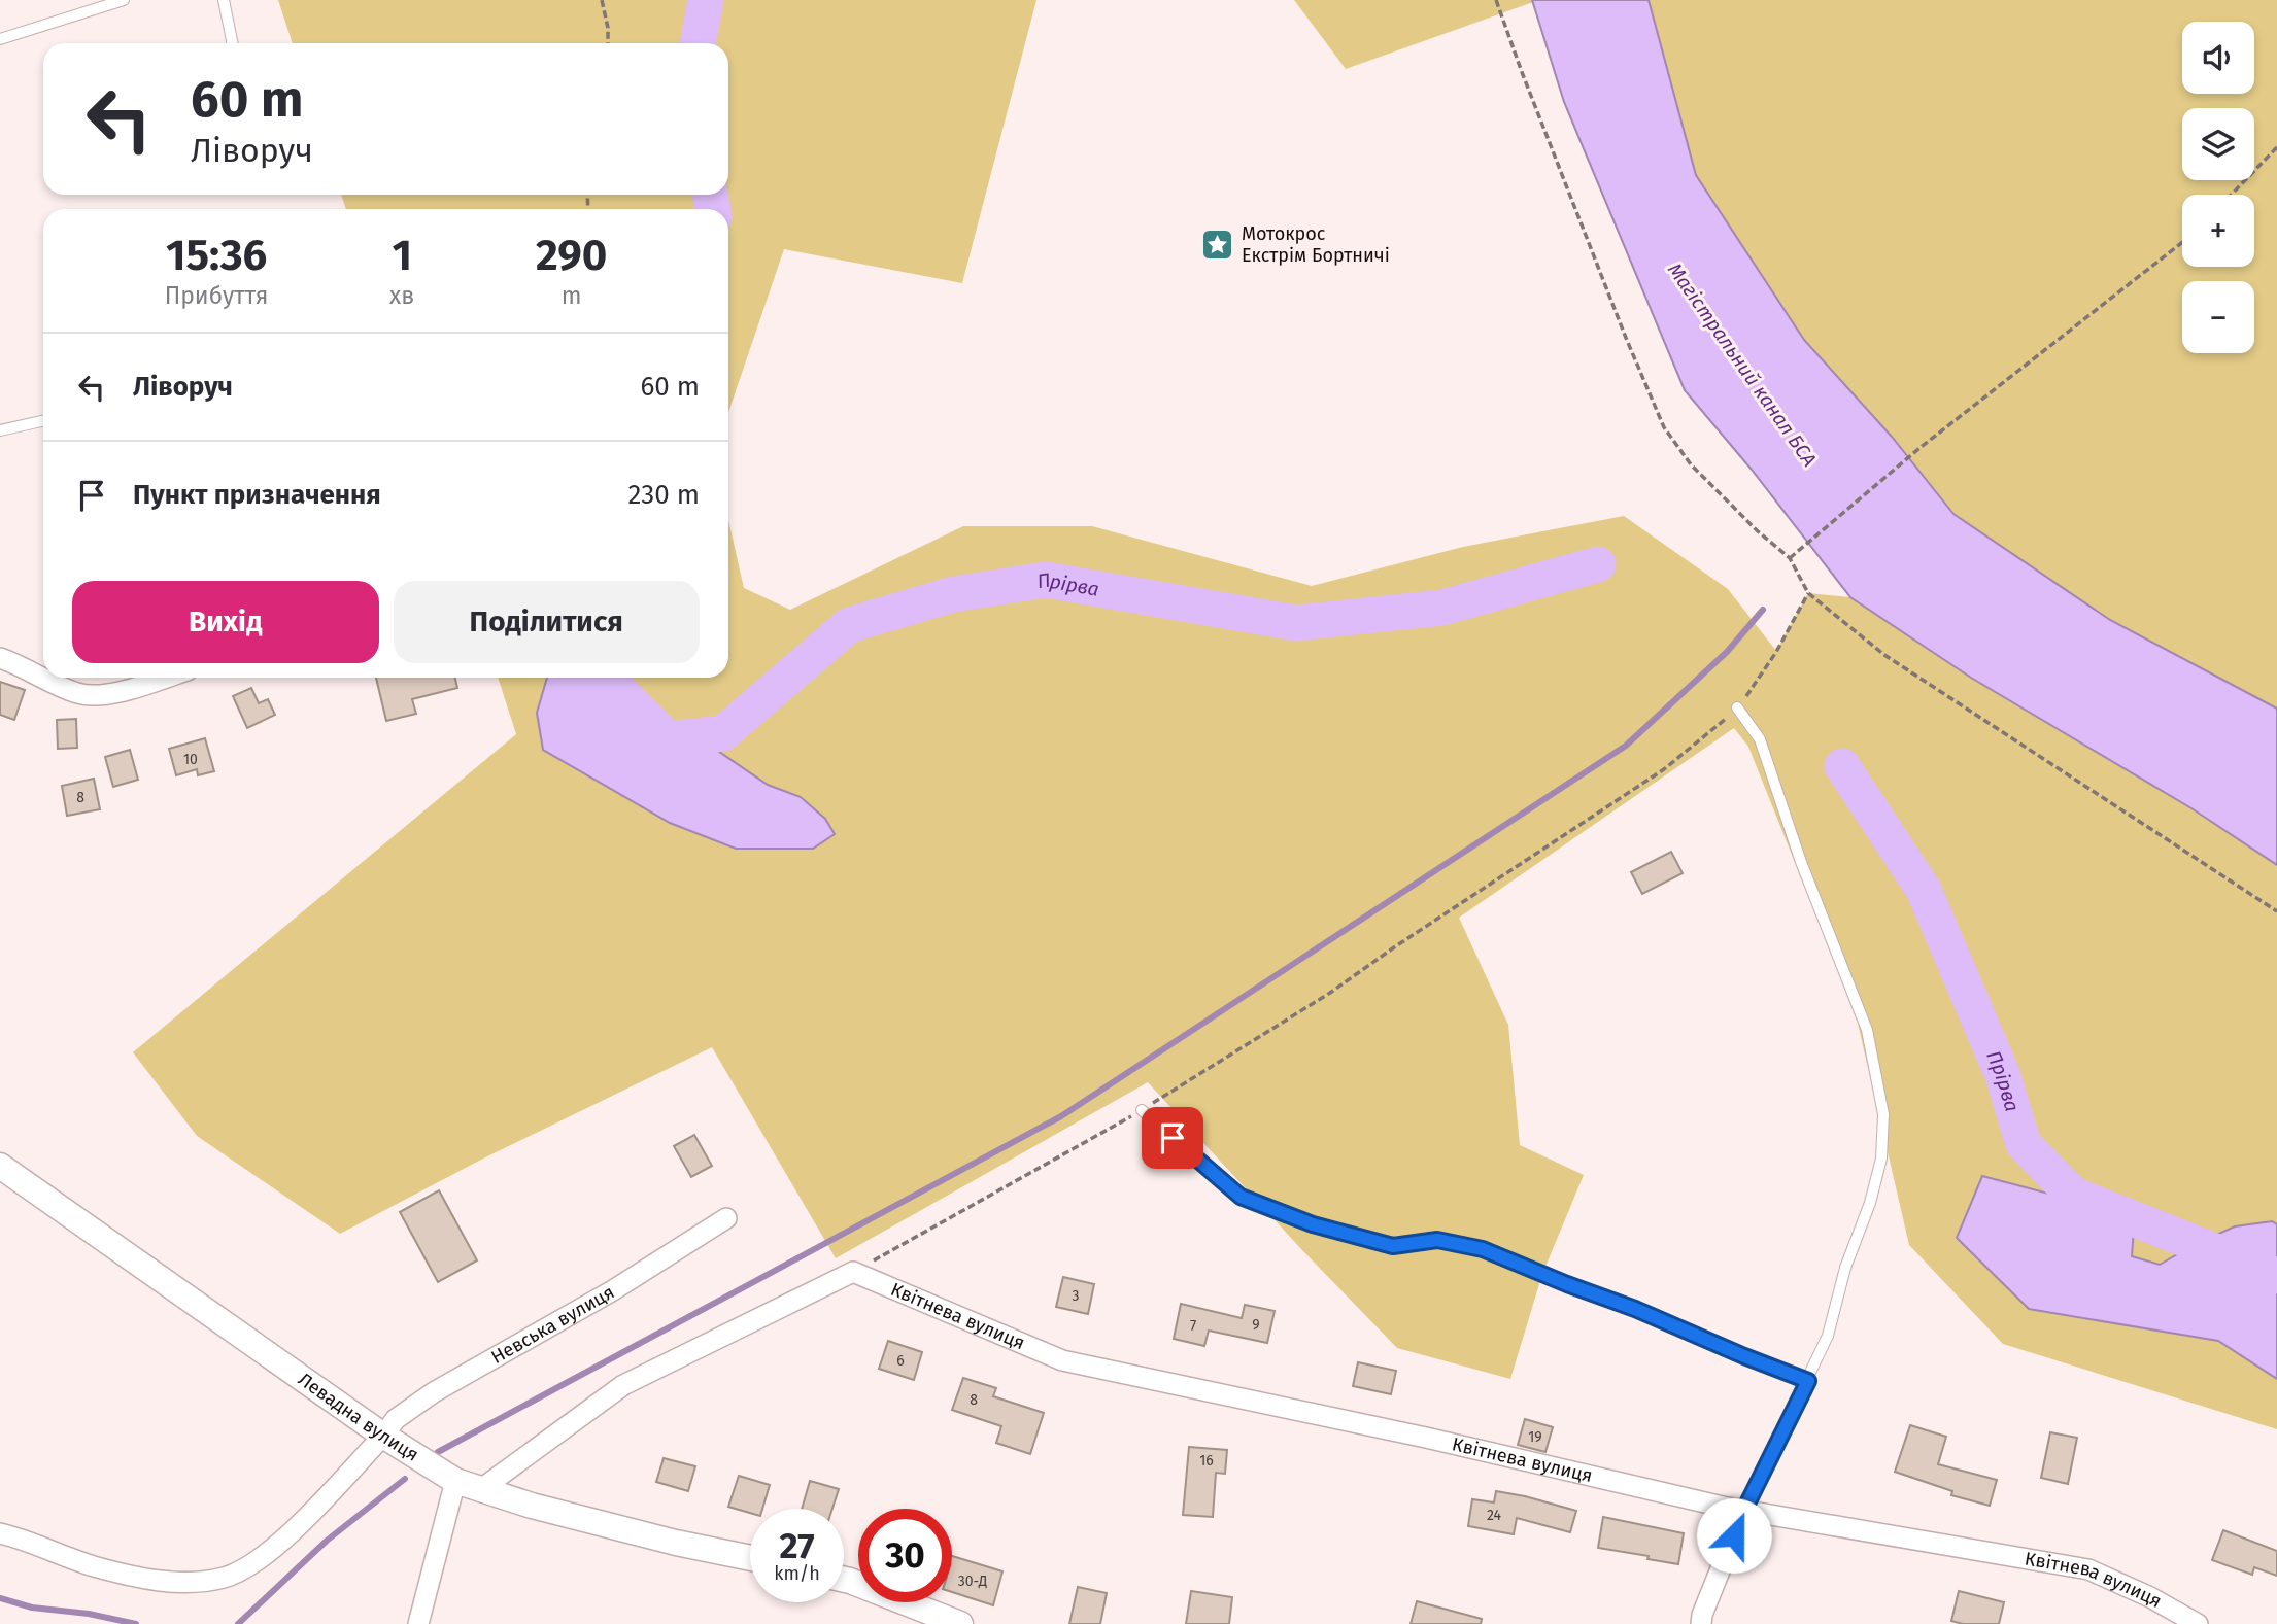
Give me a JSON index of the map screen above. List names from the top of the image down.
{
  "streets": {
    "street": ["Квітнева вулиця", "Невська вулиця", "Левадна вулиця"]
  },
  "crossings": [
    ["Невська вулиця", "Левадна вулиця"]
  ],
  "water": ["Магістральний канал БСА", "Прірва"],
  "places": {
    "place": ["Мотокрос Екстрім Бортничі"]
  },
  "house_numbers": [
    "10",
    "8",
    "3",
    "9",
    "7",
    "6",
    "8",
    "19",
    "16",
    "24",
    "30-Д"
  ],
  "page": {
    "map_buttons": ["+", "−"],
    "turn": ["60 m", "Ліворуч"],
    "eta": [
      "15:36",
      "Прибуття",
      "1",
      "хв",
      "290",
      "m"
    ],
    "list": [
      {
        "name": "Ліворуч",
        "value": "60 m"
      },
      {
        "name": "Пункт призначення",
        "value": "230 m"
      }
    ],
    "buttons": ["Вихід", "Поділитися"],
    "speed": "27 km/h",
    "limit": "30"
  }
}
